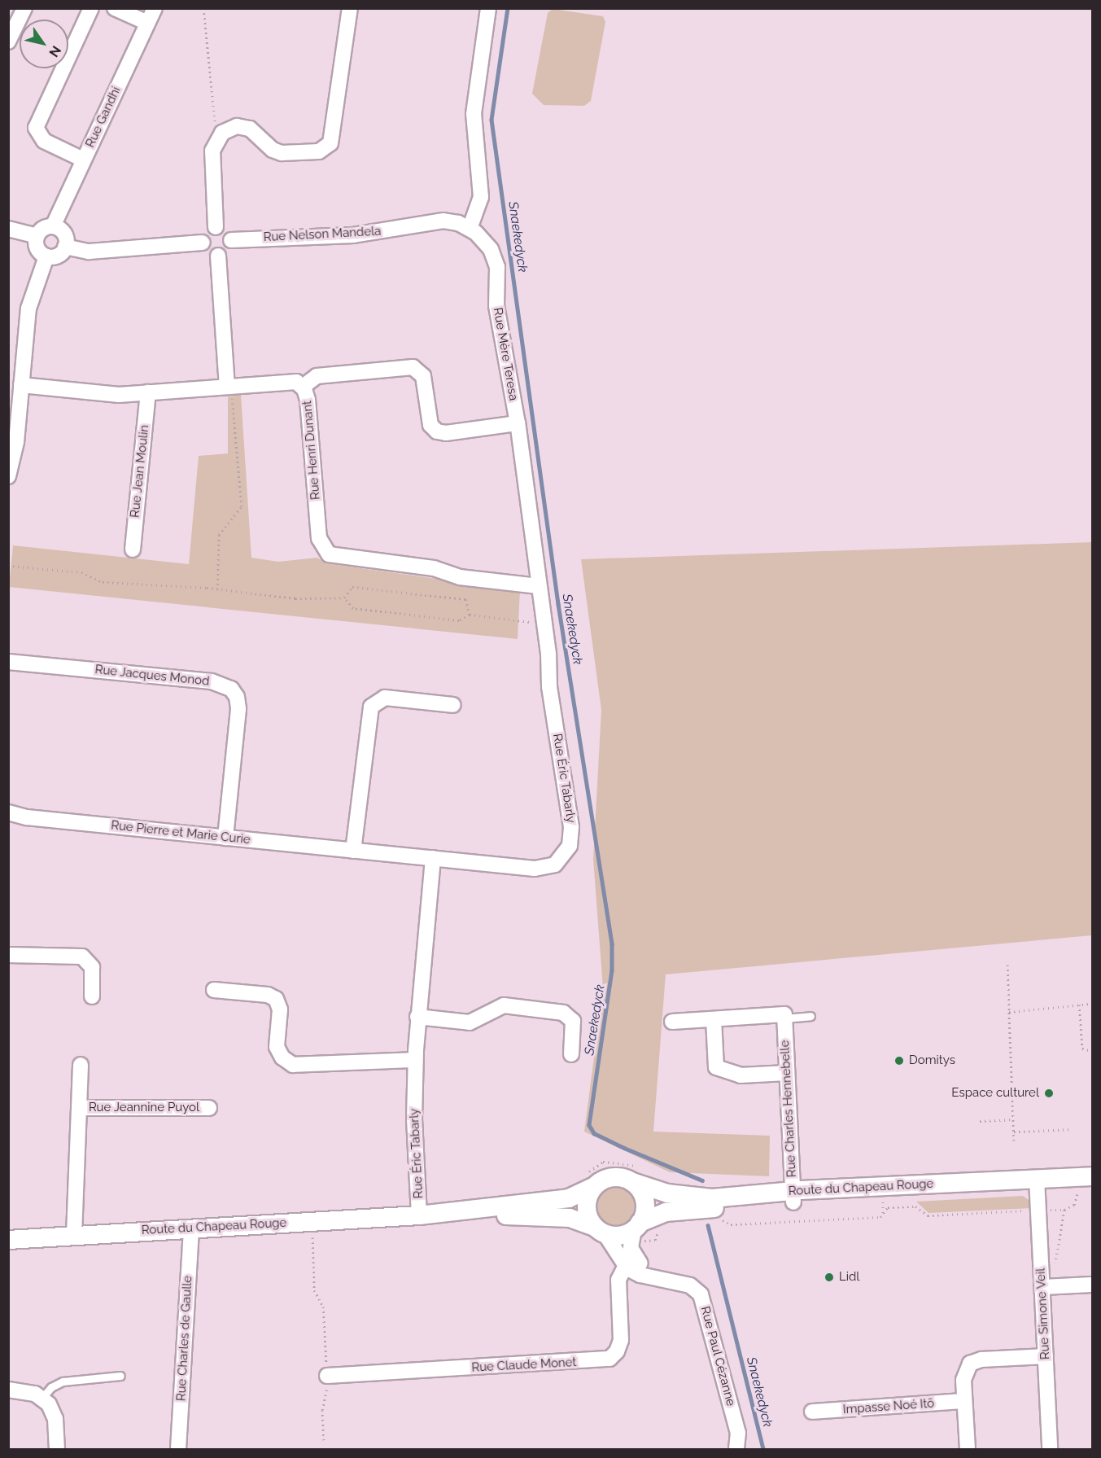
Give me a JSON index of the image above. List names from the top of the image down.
{
  "streets": {
    "street": [
      "Rue Gandhi",
      "Rue Nelson Mandela",
      "Rue Mère Teresa",
      "Rue Henri Dunant",
      "Rue Jean Moulin",
      "Rue Jacques Monod",
      "Rue Éric Tabarly",
      "Rue Pierre et Marie Curie",
      "Rue Jeannine Puyol",
      "Rue Charles Hennebelle",
      "Route du Chapeau Rouge",
      "Rue Simone Veil",
      "Rue Charles de Gaulle",
      "Rue Paul Cézanne",
      "Rue Claude Monet",
      "Impasse Noé Itō"
    ]
  },
  "crossings": [
    ["Rue Nelson Mandela", "Rue Mère Teresa"],
    ["Rue Mère Teresa", "Rue Henri Dunant"],
    ["Rue Mère Teresa", "Rue Éric Tabarly"],
    ["Rue Henri Dunant", "Rue Jean Moulin"],
    ["Rue Jacques Monod", "Rue Pierre et Marie Curie"],
    ["Rue Éric Tabarly", "Rue Pierre et Marie Curie"],
    ["Rue Éric Tabarly", "Route du Chapeau Rouge"],
    ["Rue Jeannine Puyol", "Route du Chapeau Rouge"],
    ["Rue Charles Hennebelle", "Route du Chapeau Rouge"],
    ["Route du Chapeau Rouge", "Rue Simone Veil"],
    ["Route du Chapeau Rouge", "Rue Charles de Gaulle"],
    ["Route du Chapeau Rouge", "Rue Paul Cézanne"],
    ["Route du Chapeau Rouge", "Rue Claude Monet"],
    ["Rue Paul Cézanne", "Rue Claude Monet"]
  ],
  "water": ["Snaekedyck"],
  "places": ["Domitys", "Espace culturel", "Lidl"],
  "north": "bottom right"
}
